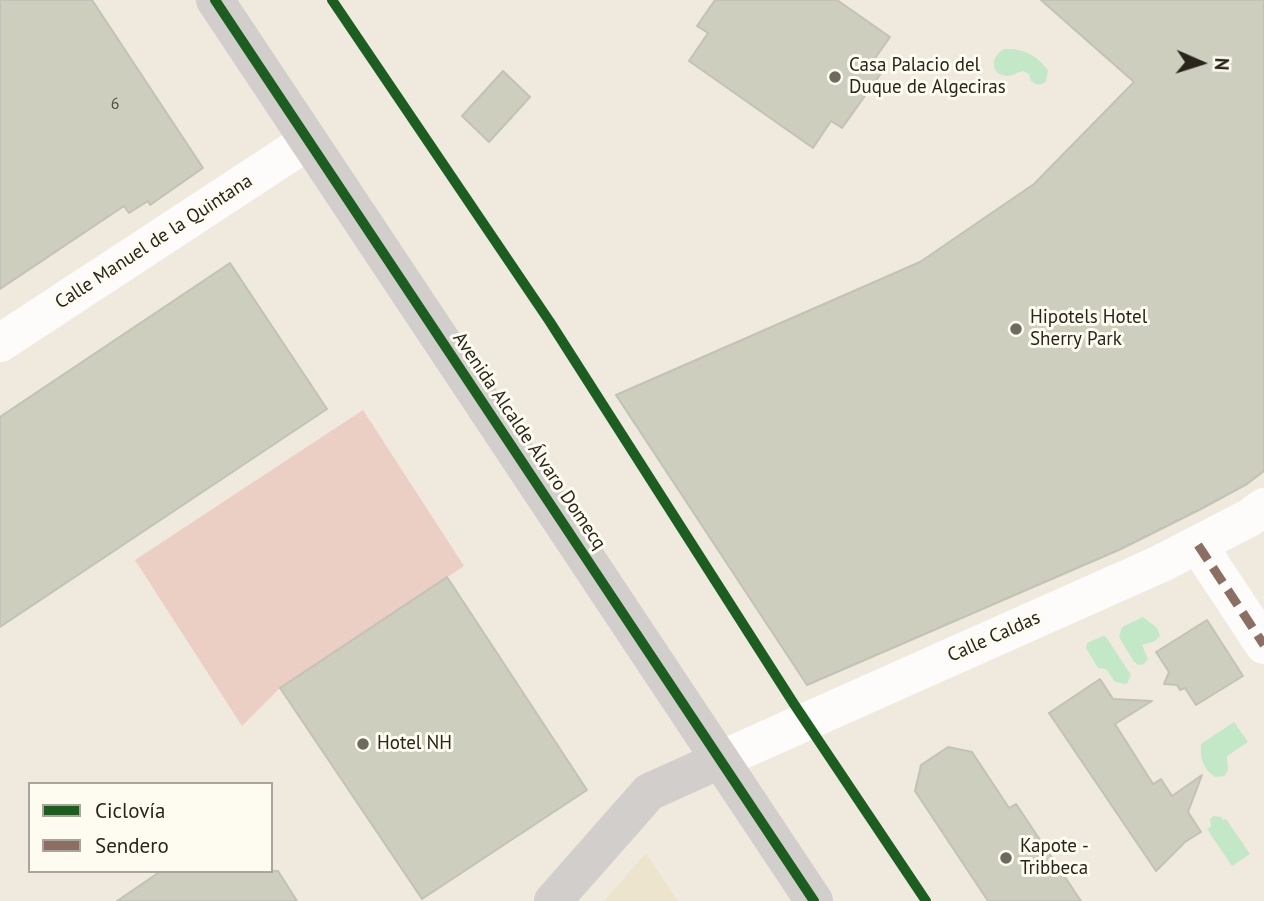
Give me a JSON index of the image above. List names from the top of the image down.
{
  "streets": {
    "street": ["Calle Manuel de la Quintana", "Avenida Alcalde Álvaro Domecq", "Calle Caldas"]
  },
  "crossings": [
    ["Calle Manuel de la Quintana", "Avenida Alcalde Álvaro Domecq"],
    ["Avenida Alcalde Álvaro Domecq", "Calle Caldas"]
  ],
  "places": [
    "Casa Palacio del Duque de Algeciras",
    "Hipotels Hotel Sherry Park",
    "Hotel NH",
    "Kapote - Tribbeca"
  ],
  "house_numbers": ["6"],
  "legend": ["Ciclovía", "Sendero"],
  "north": "right"
}
